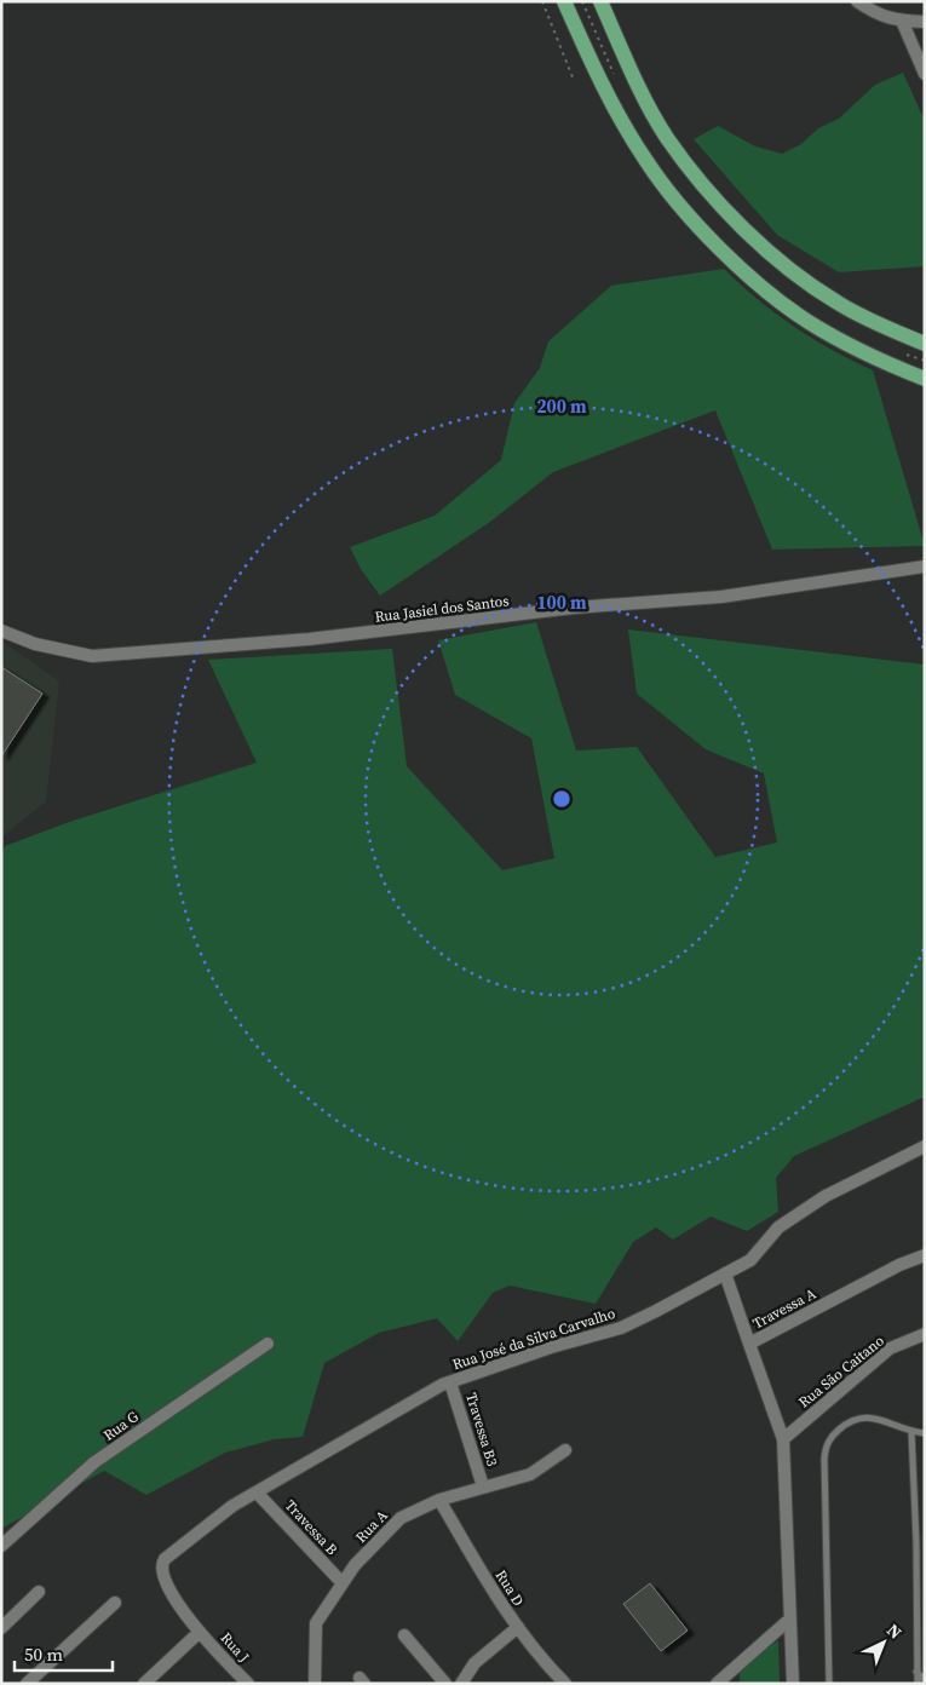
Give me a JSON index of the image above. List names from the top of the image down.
{
  "streets": {
    "street": [
      "Rua Jasiel dos Santos",
      "Travessa A",
      "Rua José da Silva Carvalho",
      "Rua São Caitano",
      "Rua G",
      "Travessa B3",
      "Rua A",
      "Travessa B",
      "Rua D",
      "Rua J"
    ]
  },
  "crossings": [
    ["Travessa A", "Rua São Caitano"],
    ["Rua José da Silva Carvalho", "Travessa B3"],
    ["Rua José da Silva Carvalho", "Travessa B"],
    ["Rua José da Silva Carvalho", "Rua J"],
    ["Travessa B3", "Rua A"],
    ["Rua A", "Travessa B"],
    ["Rua A", "Rua D"]
  ],
  "scale_bar": "50 m",
  "north": "top right",
  "rings": ["200 m", "100 m"]
}
